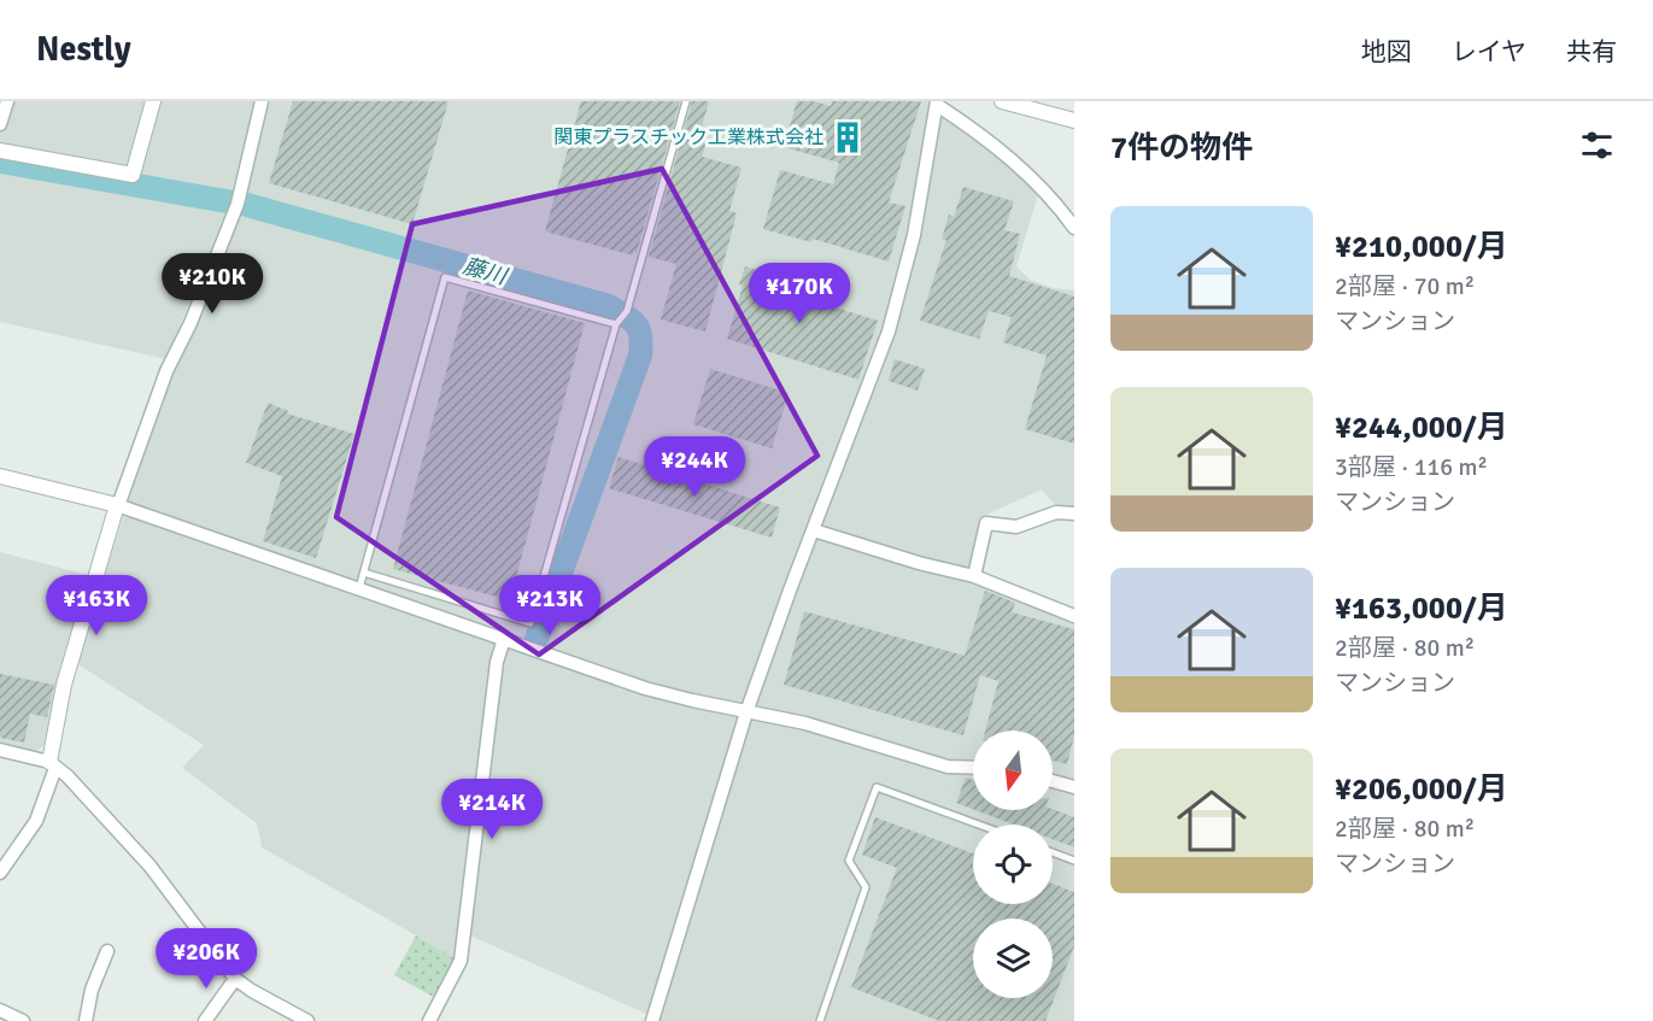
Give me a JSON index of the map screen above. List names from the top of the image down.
{
  "water": ["藤川"],
  "places": {
    "building": ["関東プラスチック工業株式会社"]
  },
  "north": "bottom",
  "page": {
    "header": "Nestly",
    "nav": ["地図", "レイヤ", "共有"],
    "heading": "7件の物件",
    "list": [
      {
        "name": "¥210,000/月",
        "note": "2部屋 · 70 m² · マンション"
      },
      {
        "name": "¥244,000/月",
        "note": "3部屋 · 116 m² · マンション"
      },
      {
        "name": "¥163,000/月",
        "note": "2部屋 · 80 m² · マンション"
      },
      {
        "name": "¥206,000/月",
        "note": "2部屋 · 80 m² · マンション"
      }
    ],
    "price": [
      "¥210K",
      "¥170K",
      "¥244K",
      "¥163K",
      "¥213K",
      "¥214K",
      "¥206K"
    ]
  }
}
